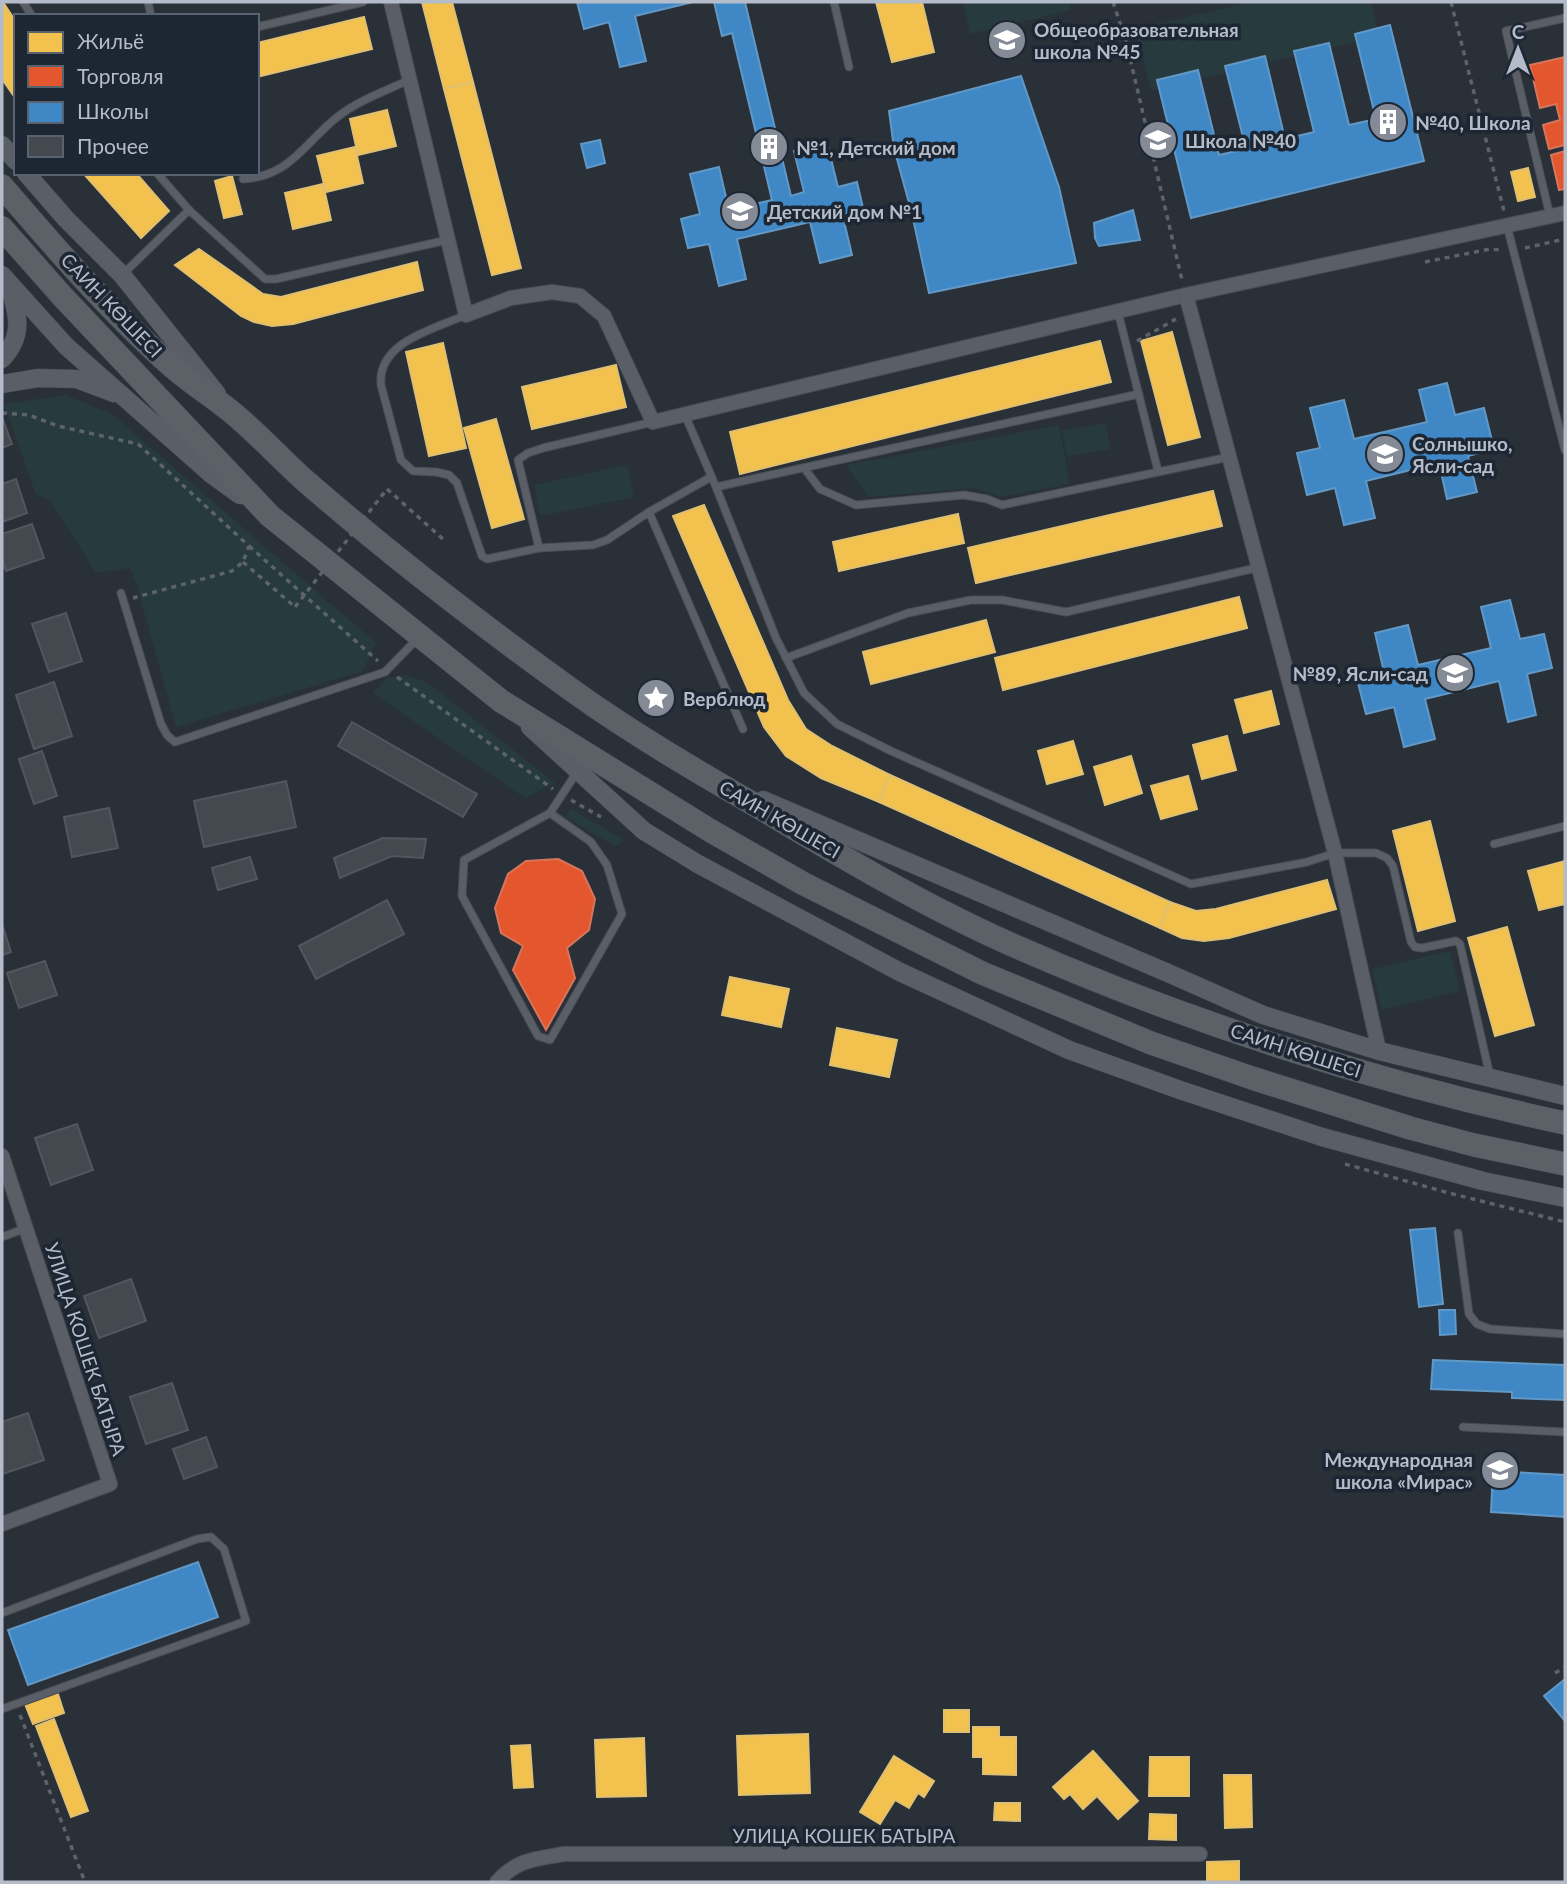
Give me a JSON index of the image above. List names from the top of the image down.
{
  "streets": {
    "main road": ["САИН КӨШЕСІ"],
    "street": ["УЛИЦА КОШЕК БАТЫРА"]
  },
  "places": {
    "school or university": [
      "Общеобразовательная школа №45",
      "Школа №40",
      "Детский дом №1",
      "Солнышко, Ясли-сад",
      "№89, Ясли-сад",
      "Международная школа «Мирас»"
    ],
    "building": ["№40, Школа", "№1, Детский дом"],
    "place": ["Верблюд"]
  },
  "legend": [
    "Жильё",
    "Торговля",
    "Школы",
    "Прочее"
  ],
  "north": "top"
}
